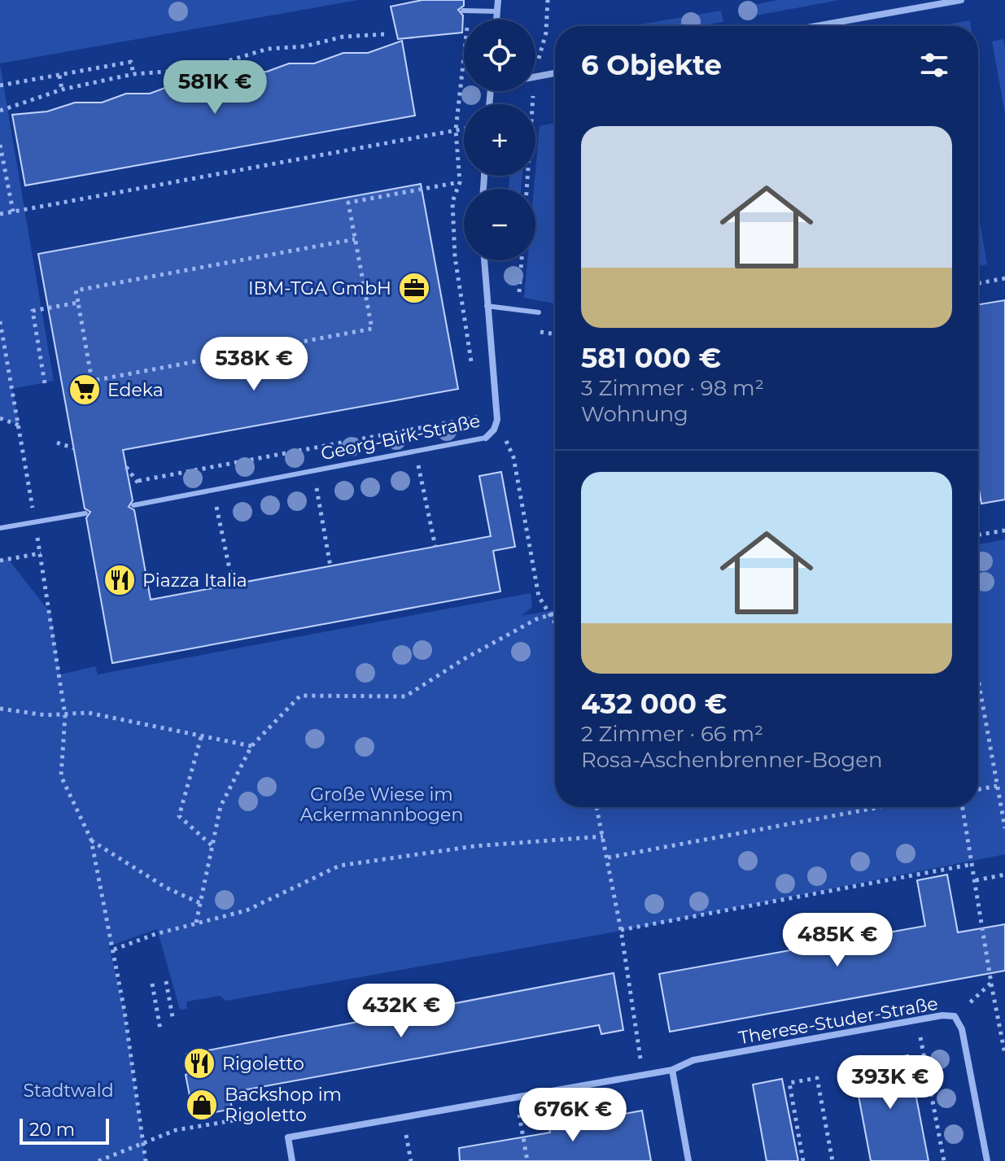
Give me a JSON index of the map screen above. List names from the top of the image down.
{
  "streets": {
    "street": ["Georg-Birk-Straße", "Therese-Studer-Straße"]
  },
  "parks": ["Große Wiese im Ackermannbogen", "Stadtwald"],
  "places": {
    "office": ["IBM-TGA GmbH"],
    "supermarket": ["Edeka"],
    "restaurant": ["Piazza Italia", "Rigoletto"],
    "shop": ["Backshop im Rigoletto"]
  },
  "scale_bar": "20 m",
  "page": {
    "map_buttons": ["+", "−"],
    "heading": "6 Objekte",
    "price": [
      "581K €",
      "538K €",
      "485K €",
      "432K €",
      "393K €",
      "676K €"
    ],
    "list": [
      {
        "name": "581 000 €",
        "note": "3 Zimmer · 98 m² · Wohnung"
      },
      {
        "name": "432 000 €",
        "note": "2 Zimmer · 66 m² · Rosa-Aschenbrenner-Bogen"
      }
    ],
    "scale": "20 m"
  }
}
